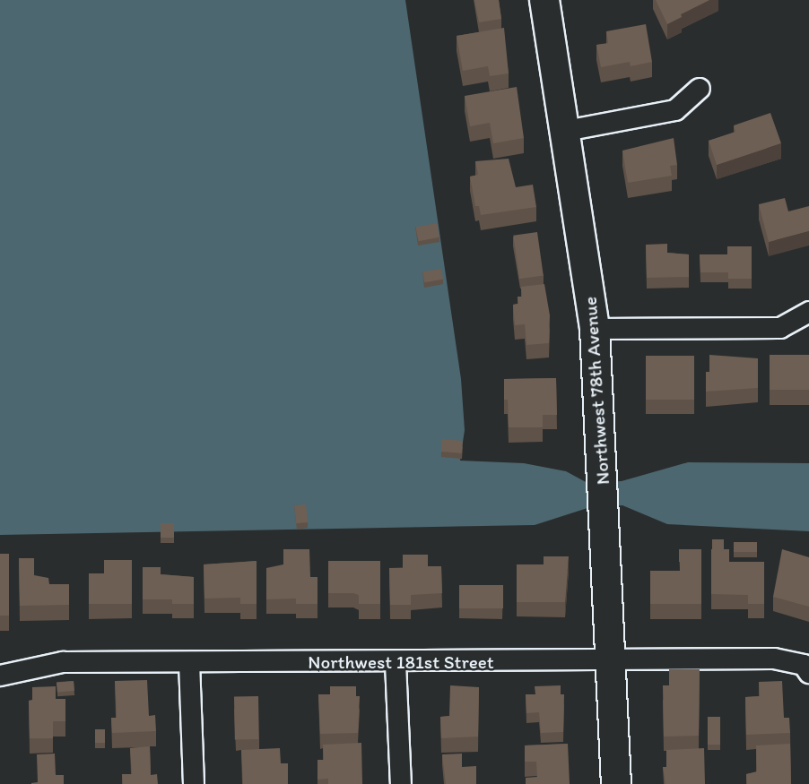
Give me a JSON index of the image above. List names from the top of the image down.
{
  "streets": {
    "street": ["Northwest 78th Avenue", "Northwest 181st Street"]
  },
  "crossings": [
    ["Northwest 78th Avenue", "Northwest 181st Street"]
  ]
}
